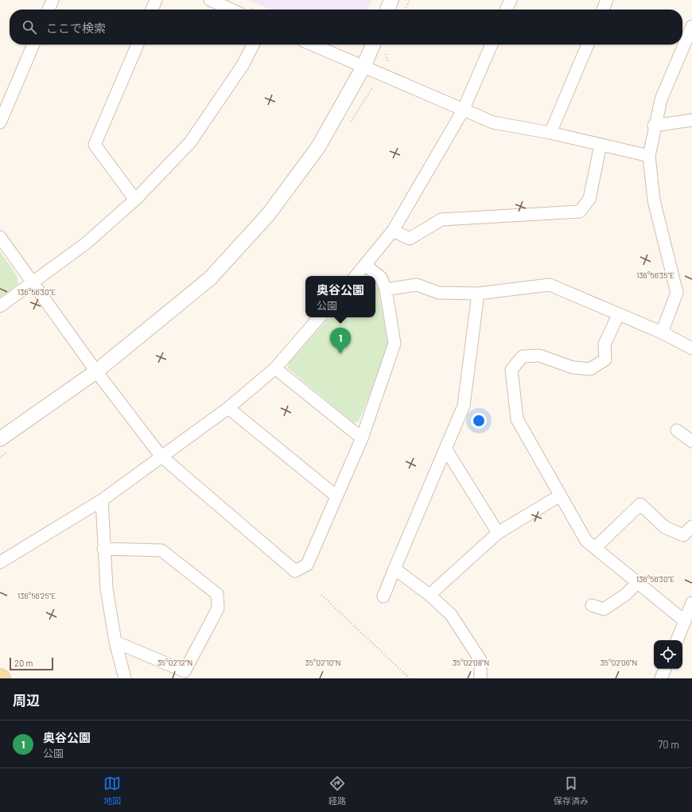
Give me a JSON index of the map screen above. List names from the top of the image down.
{
  "scale_bar": "20 m",
  "page": {
    "search": "ここで検索",
    "popup": ["奥谷公園", "公園"],
    "pins": "1",
    "scale": "20 m",
    "heading": "周辺",
    "list": [
      {
        "mark": "1",
        "name": "奥谷公園",
        "note": "公園",
        "value": "70 m"
      }
    ],
    "nav": ["地図", "経路", "保存済み"]
  },
  "coordinates": [
    "136°56'35\"E",
    "136°56'30\"E",
    "136°56'25\"E",
    "35°02'12\"N",
    "35°02'10\"N",
    "35°02'08\"N",
    "35°02'06\"N"
  ]
}
